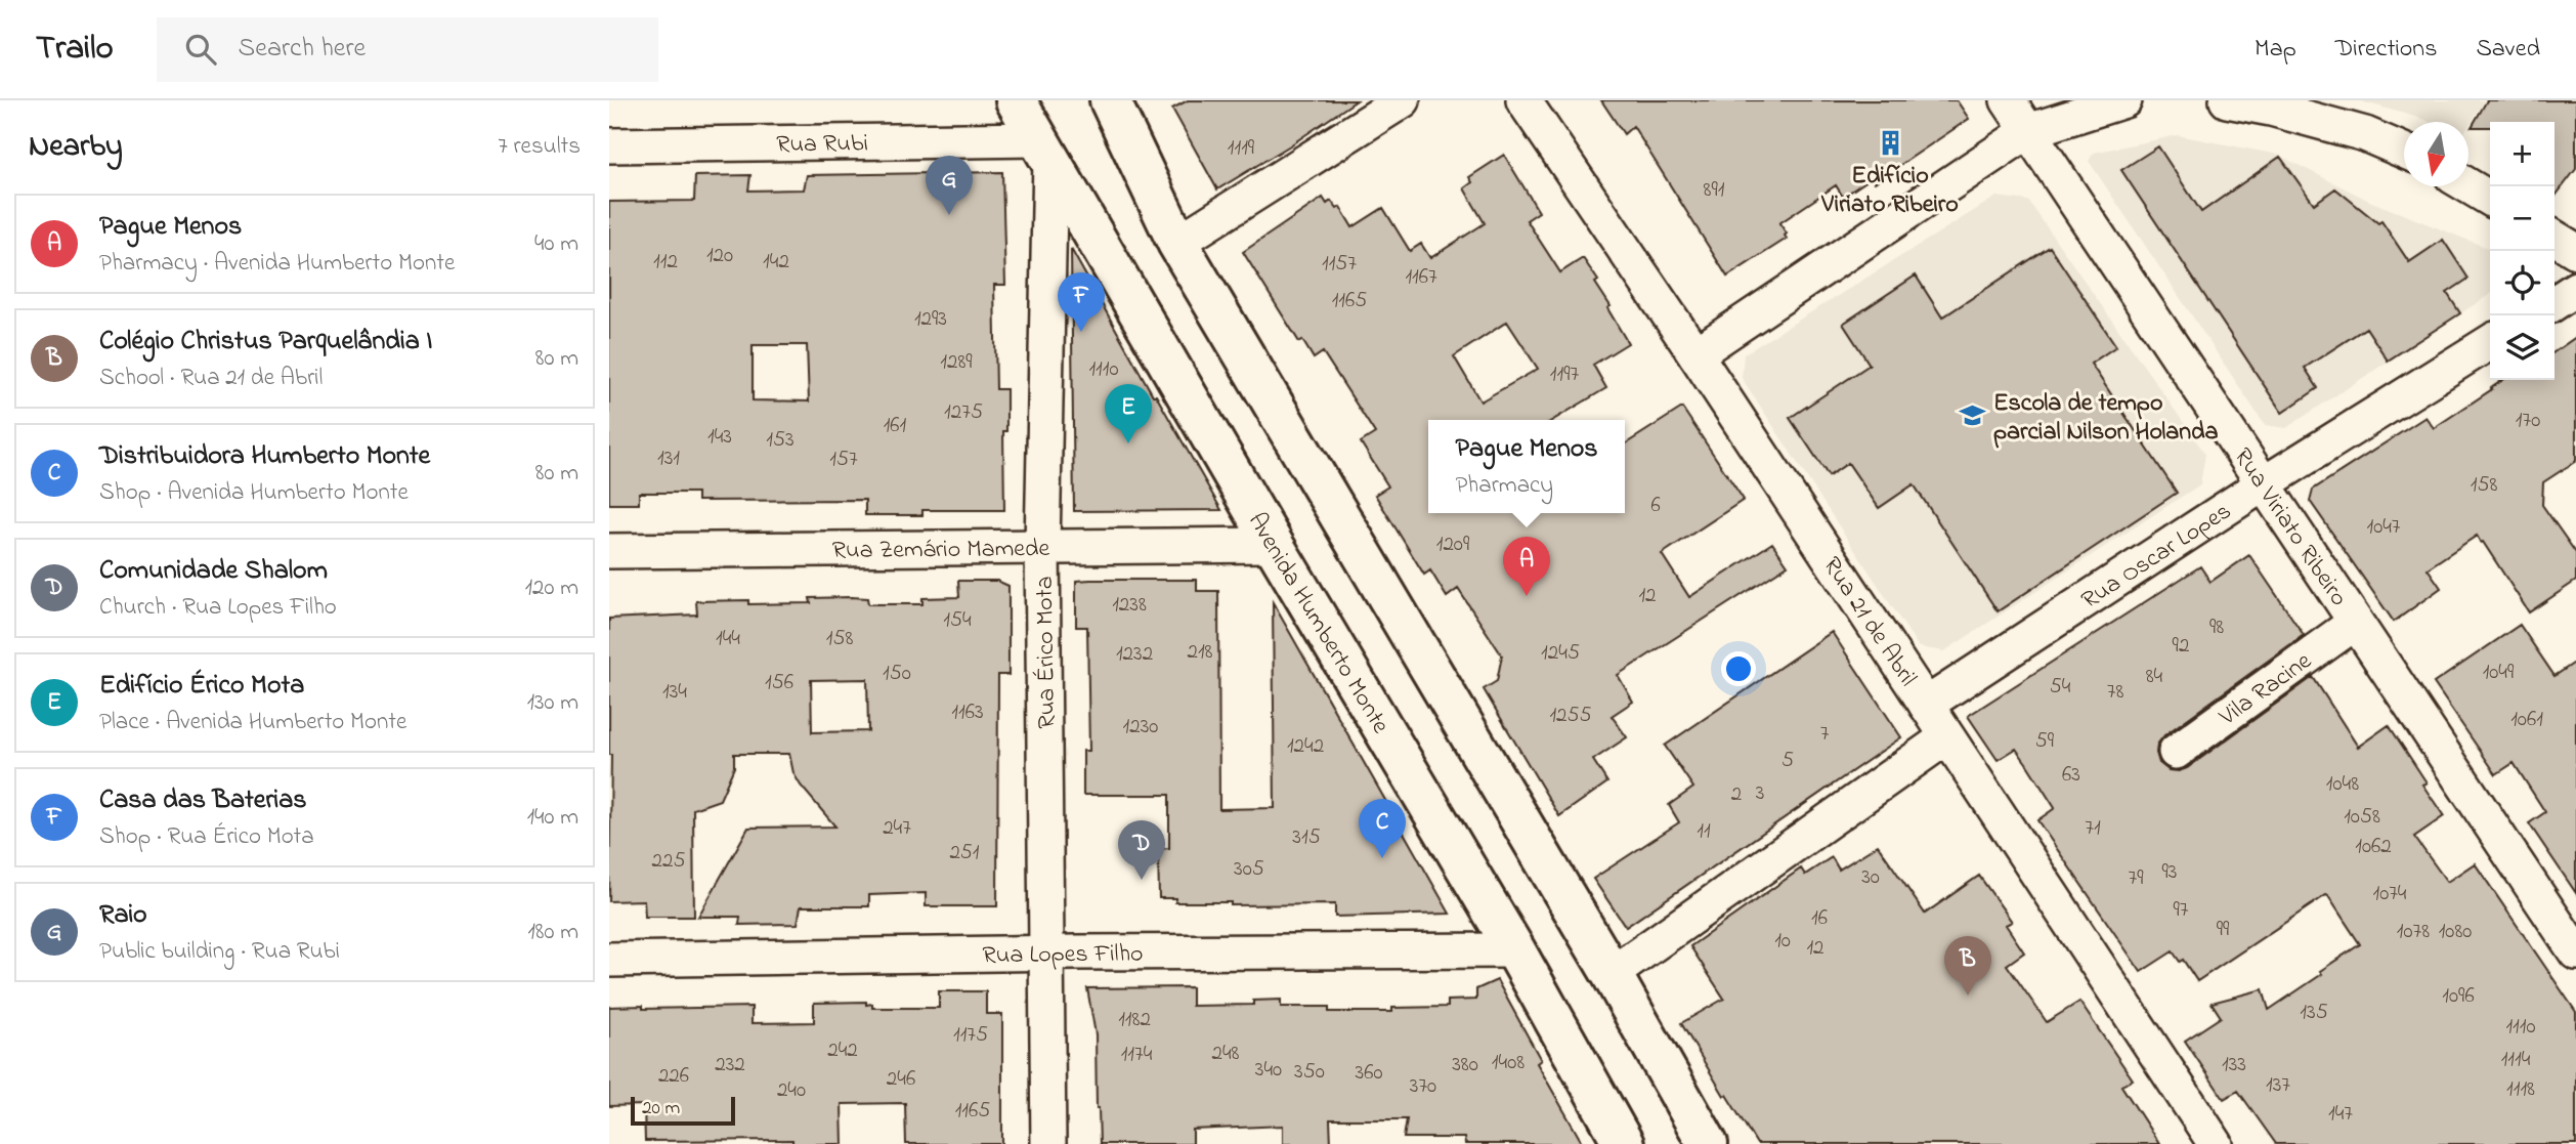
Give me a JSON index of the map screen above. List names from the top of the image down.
{
  "streets": {
    "main road": ["Avenida Humberto Monte"],
    "street": [
      "Rua Rubi",
      "Rua Viriato Ribeiro",
      "Rua Zemário Mamede",
      "Rua Oscar Lopes",
      "Rua 21 de Abril",
      "Rua Érico Mota",
      "Vila Racine",
      "Rua Lopes Filho"
    ]
  },
  "crossings": [
    ["Rua Rubi", "Avenida Humberto Monte"],
    ["Rua Rubi", "Rua Érico Mota"],
    ["Rua Viriato Ribeiro", "Rua Oscar Lopes"],
    ["Rua Viriato Ribeiro", "Vila Racine"],
    ["Rua Zemário Mamede", "Avenida Humberto Monte"],
    ["Rua Zemário Mamede", "Rua Érico Mota"],
    ["Rua Oscar Lopes", "Rua 21 de Abril"],
    ["Avenida Humberto Monte", "Rua Érico Mota"],
    ["Avenida Humberto Monte", "Rua Lopes Filho"],
    ["Rua Érico Mota", "Rua Lopes Filho"]
  ],
  "places": {
    "building": ["Edifício Viriato Ribeiro"],
    "school or university": ["Escola de tempo parcial Nilson Holanda"]
  },
  "house_numbers": [
    "1119",
    "891",
    "120",
    "112",
    "142",
    "1157",
    "1167",
    "1165",
    "1293",
    "1289",
    "1110",
    "1197",
    "1275",
    "170",
    "161",
    "143",
    "153",
    "131",
    "157",
    "158",
    "6",
    "1047",
    "1209",
    "12",
    "1238",
    "154",
    "98",
    "144",
    "158",
    "92",
    "218",
    "1245",
    "1232",
    "1049",
    "150",
    "84",
    "156",
    "54",
    "134",
    "78",
    "1163",
    "1255",
    "1061",
    "1230",
    "7",
    "59",
    "1242",
    "5",
    "63",
    "1048",
    "3",
    "2",
    "1058",
    "247",
    "71",
    "11",
    "315",
    "1062",
    "251",
    "225",
    "305",
    "93",
    "30",
    "79",
    "1074",
    "97",
    "16",
    "99",
    "1078",
    "1080",
    "10",
    "12",
    "1096",
    "135",
    "1182",
    "1110",
    "1175",
    "242",
    "248",
    "1174",
    "1114",
    "1408",
    "232",
    "380",
    "133",
    "340",
    "350",
    "360",
    "226",
    "246",
    "137",
    "370",
    "1118",
    "240",
    "1165",
    "147"
  ],
  "scale_bar": "20 m",
  "north": "bottom",
  "page": {
    "header": "Trailo",
    "search": "Search here",
    "nav": ["Map", "Directions", "Saved"],
    "heading": ["Nearby", "7 results"],
    "map_buttons": ["+", "−"],
    "pins": [
      "G",
      "F",
      "E",
      "A",
      "C",
      "D",
      "B"
    ],
    "list": [
      {
        "mark": "A",
        "name": "Pague Menos",
        "note": "Pharmacy · Avenida Humberto Monte",
        "value": "40 m"
      },
      {
        "mark": "B",
        "name": "Colégio Christus Parquelândia I",
        "note": "School · Rua 21 de Abril",
        "value": "80 m"
      },
      {
        "mark": "C",
        "name": "Distribuidora Humberto Monte",
        "note": "Shop · Avenida Humberto Monte",
        "value": "80 m"
      },
      {
        "mark": "D",
        "name": "Comunidade Shalom",
        "note": "Church · Rua Lopes Filho",
        "value": "120 m"
      },
      {
        "mark": "E",
        "name": "Edifício Érico Mota",
        "note": "Place · Avenida Humberto Monte",
        "value": "130 m"
      },
      {
        "mark": "F",
        "name": "Casa das Baterias",
        "note": "Shop · Rua Érico Mota",
        "value": "140 m"
      },
      {
        "mark": "G",
        "name": "Raio",
        "note": "Public building · Rua Rubi",
        "value": "180 m"
      }
    ],
    "popup": ["Pague Menos", "Pharmacy"],
    "scale": "20 m"
  }
}
